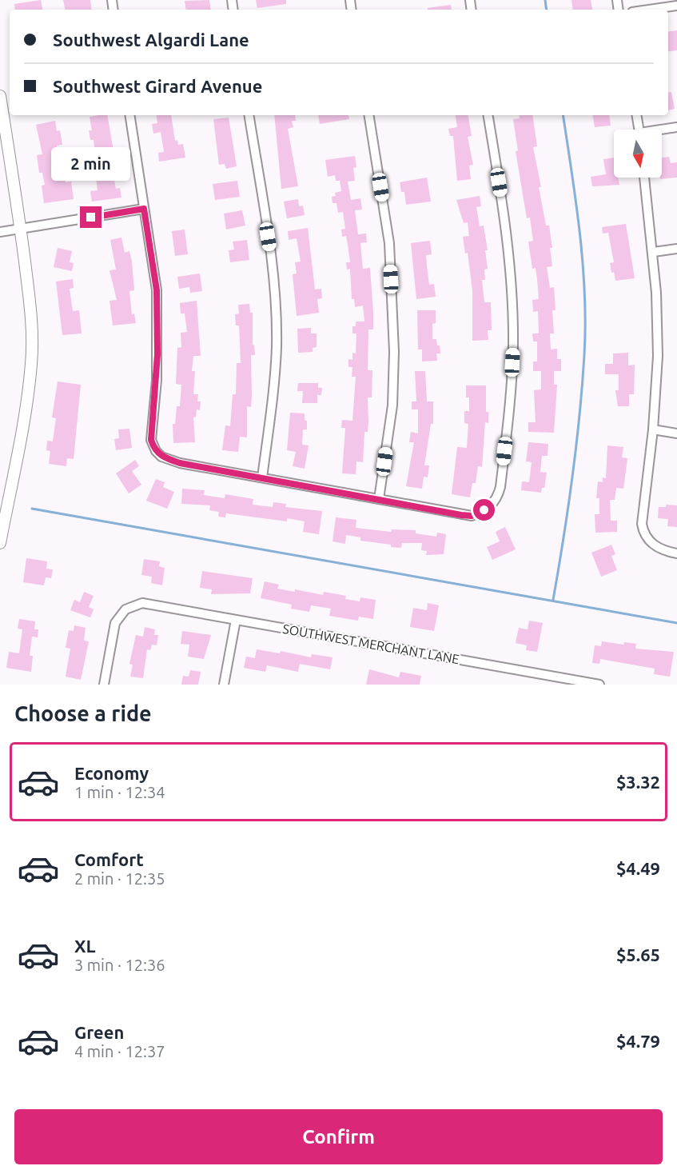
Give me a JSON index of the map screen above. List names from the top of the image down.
{
  "streets": {
    "street": ["SOUTHWEST MERCHANT LANE"]
  },
  "north": "bottom",
  "page": {
    "banner": ["Southwest Algardi Lane", "Southwest Girard Avenue"],
    "bubble": "2 min",
    "heading": "Choose a ride",
    "list": [
      {
        "name": "Economy",
        "note": "1 min · 12:34",
        "value": "$3.32"
      },
      {
        "name": "Comfort",
        "note": "2 min · 12:35",
        "value": "$4.49"
      },
      {
        "name": "XL",
        "note": "3 min · 12:36",
        "value": "$5.65"
      },
      {
        "name": "Green",
        "note": "4 min · 12:37",
        "value": "$4.79"
      }
    ],
    "buttons": "Confirm"
  }
}
